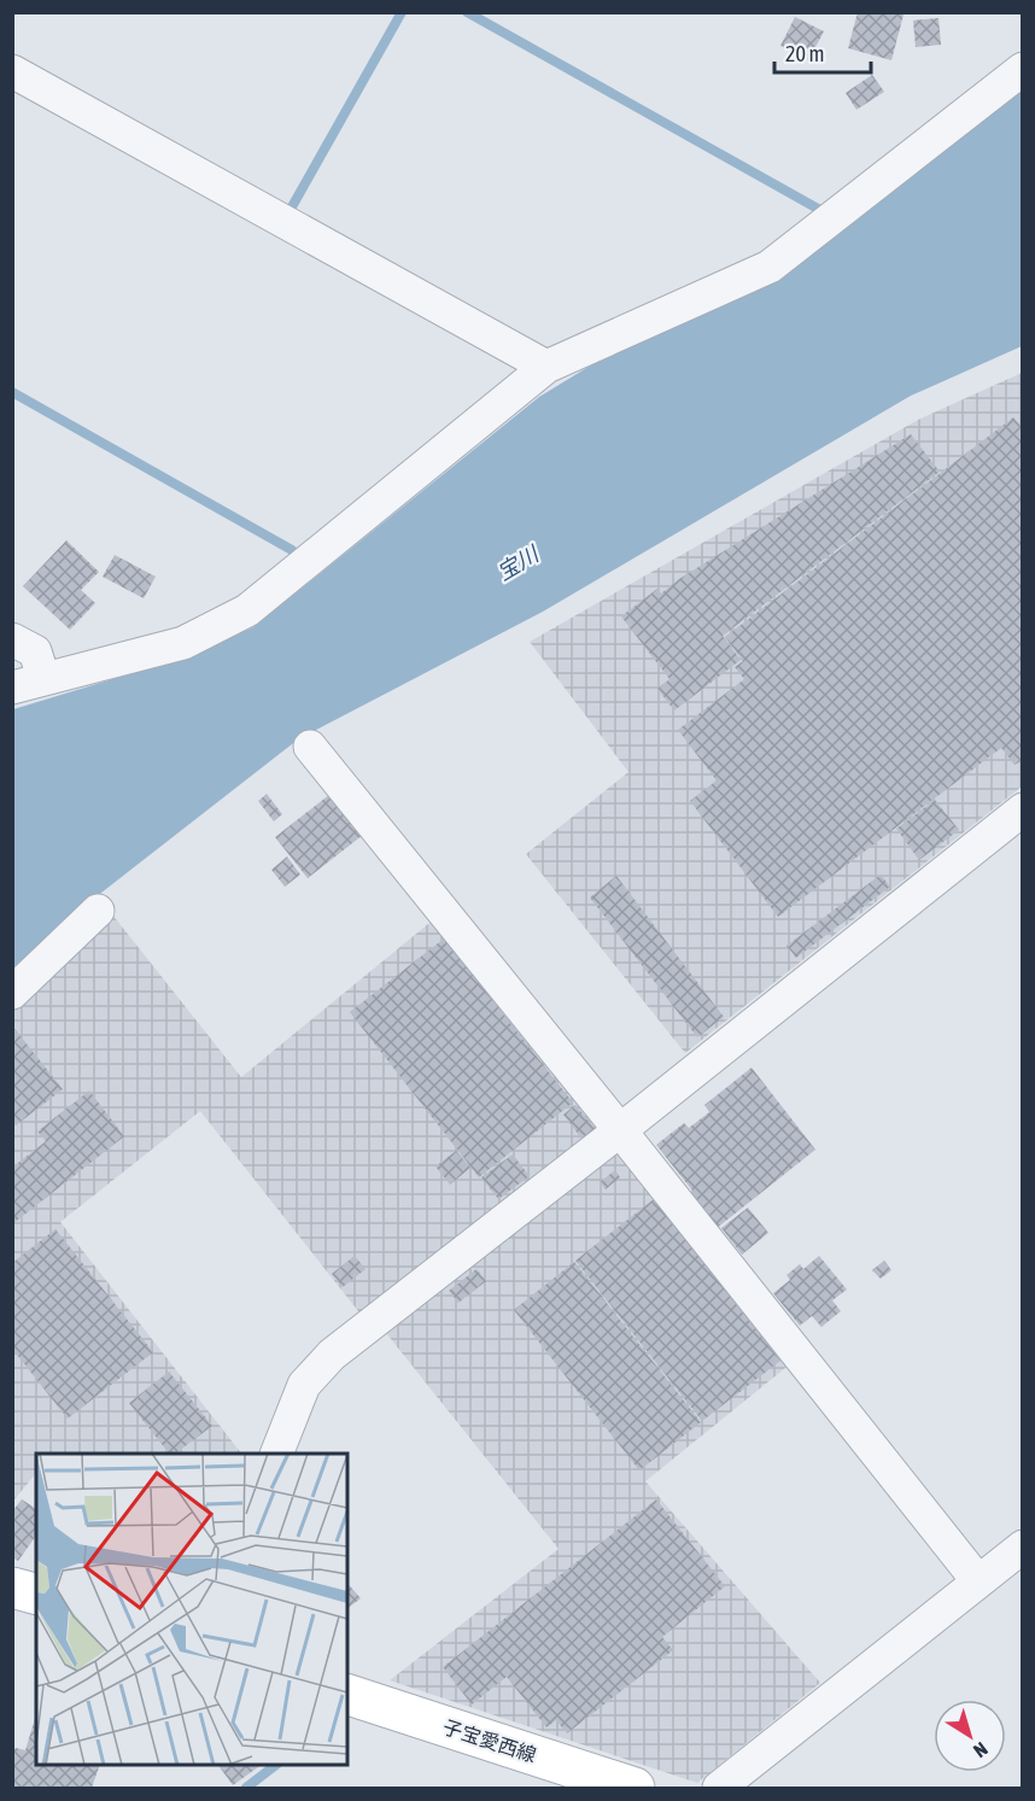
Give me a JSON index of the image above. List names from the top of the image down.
{
  "streets": {
    "main road": ["子宝愛西線"]
  },
  "water": ["宝川"],
  "scale_bar": "20 m",
  "north": "bottom right"
}
